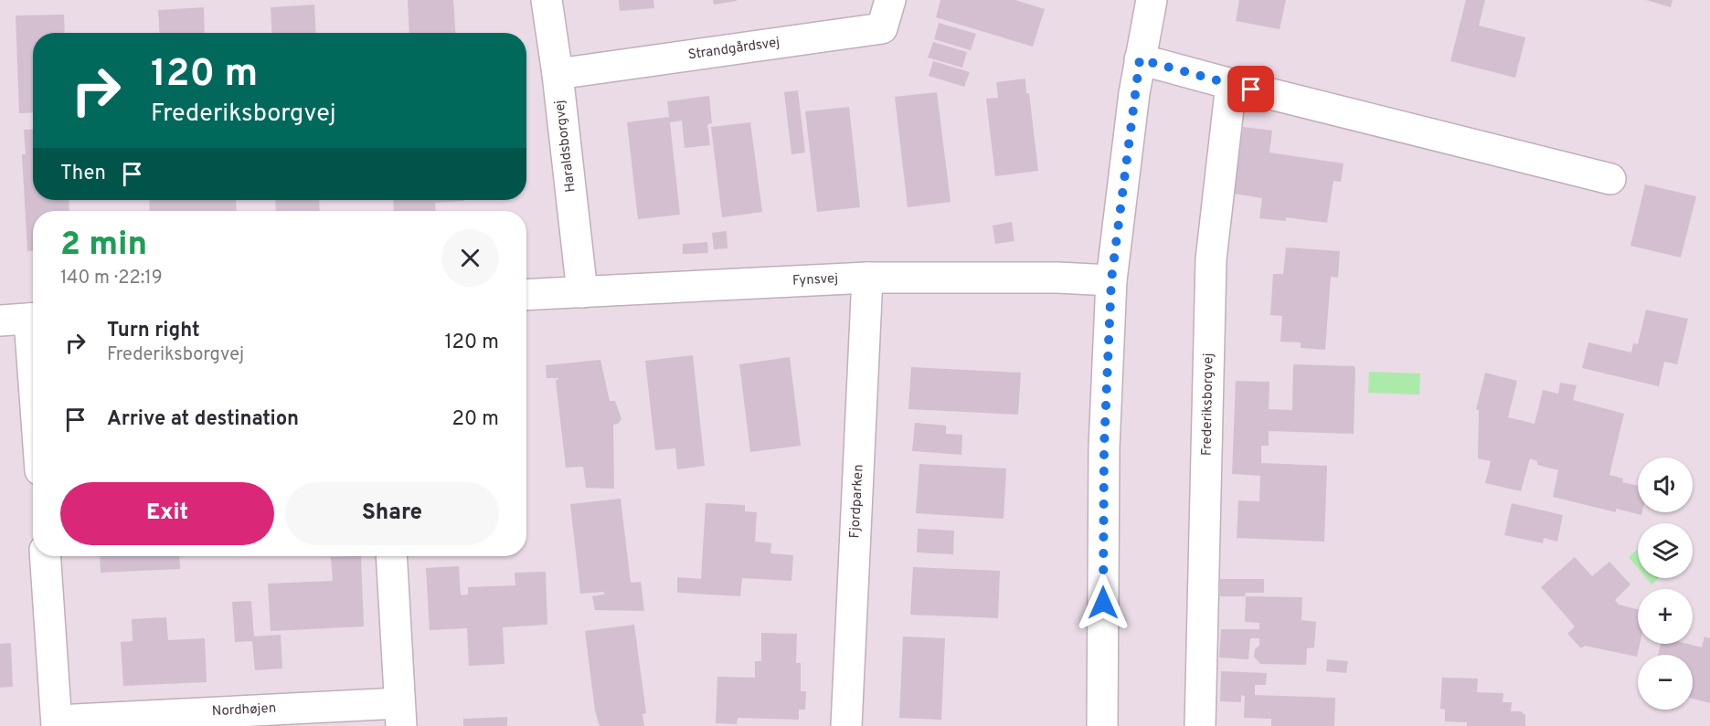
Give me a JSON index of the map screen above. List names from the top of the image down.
{
  "streets": {
    "street": [
      "Strandgårdsvej",
      "Haraldsborgvej",
      "Fynsvej",
      "Frederiksborgvej",
      "Fjordparken",
      "Nordhøjen"
    ]
  },
  "crossings": [
    ["Strandgårdsvej", "Haraldsborgvej"],
    ["Haraldsborgvej", "Fynsvej"],
    ["Fynsvej", "Fjordparken"]
  ],
  "page": {
    "turn": ["120 m", "Frederiksborgvej"],
    "then": "Then",
    "heading": ["2 min", "140 m · 22:19"],
    "list": [
      {
        "name": "Turn right",
        "note": "Frederiksborgvej",
        "value": "120 m"
      },
      {
        "name": "Arrive at destination",
        "value": "20 m"
      }
    ],
    "map_buttons": ["+", "−"],
    "buttons": ["Exit", "Share"]
  }
}
